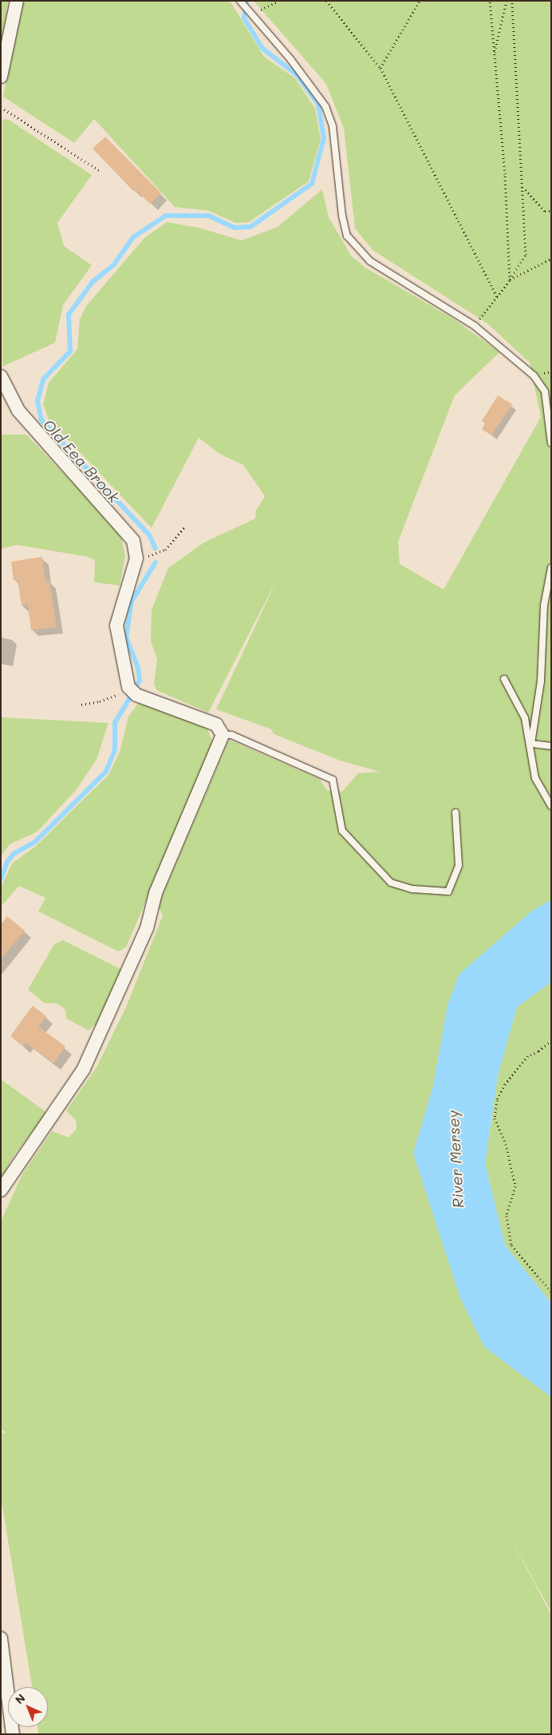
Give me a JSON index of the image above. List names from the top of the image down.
{
  "water": ["Old Eea Brook", "River Mersey"],
  "north": "top left"
}
